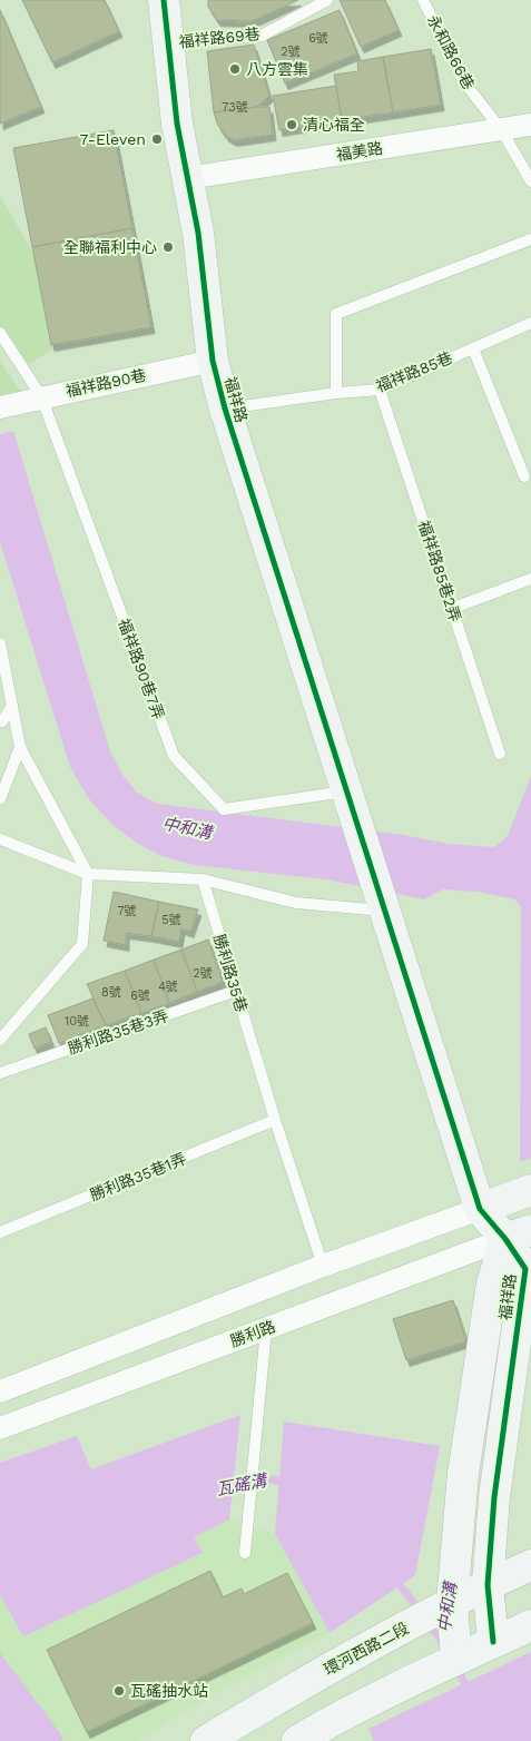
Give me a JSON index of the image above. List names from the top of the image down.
{
  "streets": {
    "street": [
      "福美路",
      "福祥路90巷",
      "福祥路",
      "勝利路",
      "環河西路二段"
    ],
    "lane": [
      "福祥路69巷",
      "永和路66巷",
      "福祥路85巷",
      "福祥路85巷2弄",
      "福祥路90巷7弄",
      "勝利路35巷",
      "勝利路35巷3弄",
      "勝利路35巷1弄"
    ]
  },
  "crossings": [
    ["福祥路69巷", "福祥路"],
    ["永和路66巷", "福美路"],
    ["福美路", "福祥路"],
    ["福祥路85巷", "福祥路"],
    ["福祥路85巷", "福祥路85巷2弄"],
    ["福祥路90巷", "福祥路"],
    ["福祥路90巷", "福祥路90巷7弄"],
    ["福祥路", "福祥路90巷7弄"],
    ["福祥路", "勝利路"],
    ["福祥路", "環河西路二段"],
    ["勝利路35巷", "勝利路35巷3弄"],
    ["勝利路35巷", "勝利路35巷1弄"]
  ],
  "water": ["中和溝", "瓦磘溝"],
  "places": [
    "八方雲集",
    "清心福全",
    "7-Eleven",
    "全聯福利中心",
    "瓦磘抽水站"
  ],
  "house_numbers": [
    "6號",
    "2號",
    "73號",
    "7號",
    "5號",
    "2號",
    "4號",
    "8號",
    "6號",
    "10號"
  ]
}
